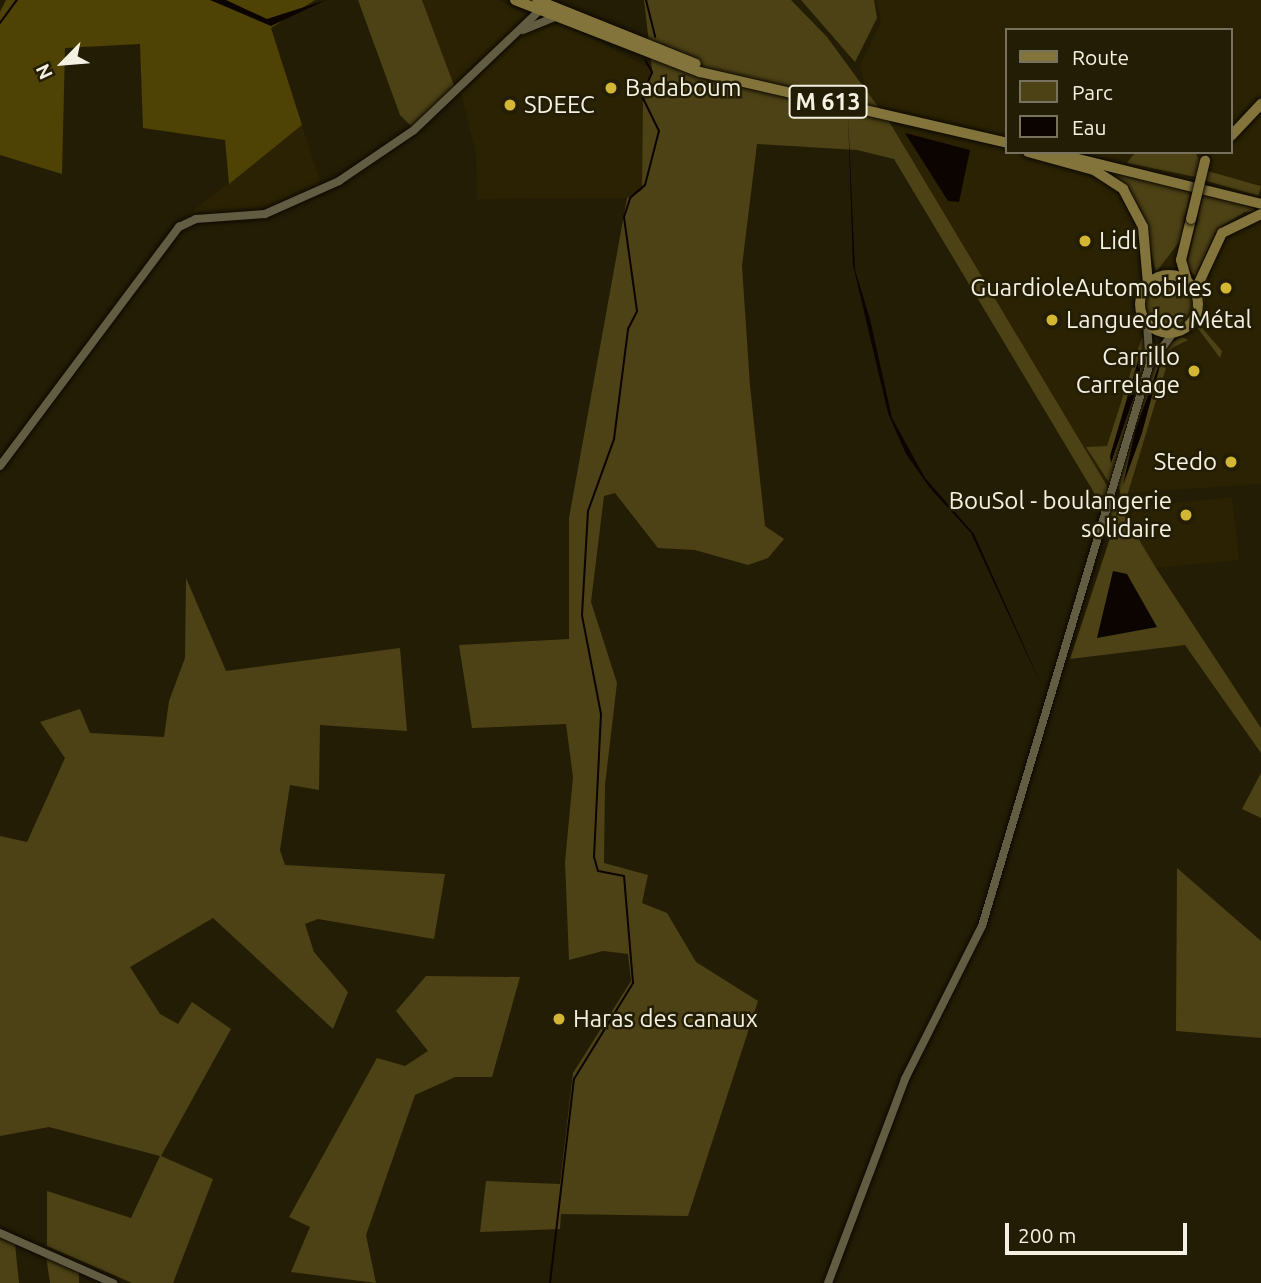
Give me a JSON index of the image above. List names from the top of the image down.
{
  "streets": {
    "main road": ["M 613"]
  },
  "places": [
    "Badaboum",
    "SDEEC",
    "Lidl",
    "GuardioleAutomobiles",
    "Languedoc Métal",
    "Carrillo Carrelage",
    "Stedo",
    "BouSol - boulangerie solidaire",
    "Haras des canaux"
  ],
  "legend": ["Route", "Parc", "Eau"],
  "scale_bar": "200 m",
  "north": "bottom left"
}
